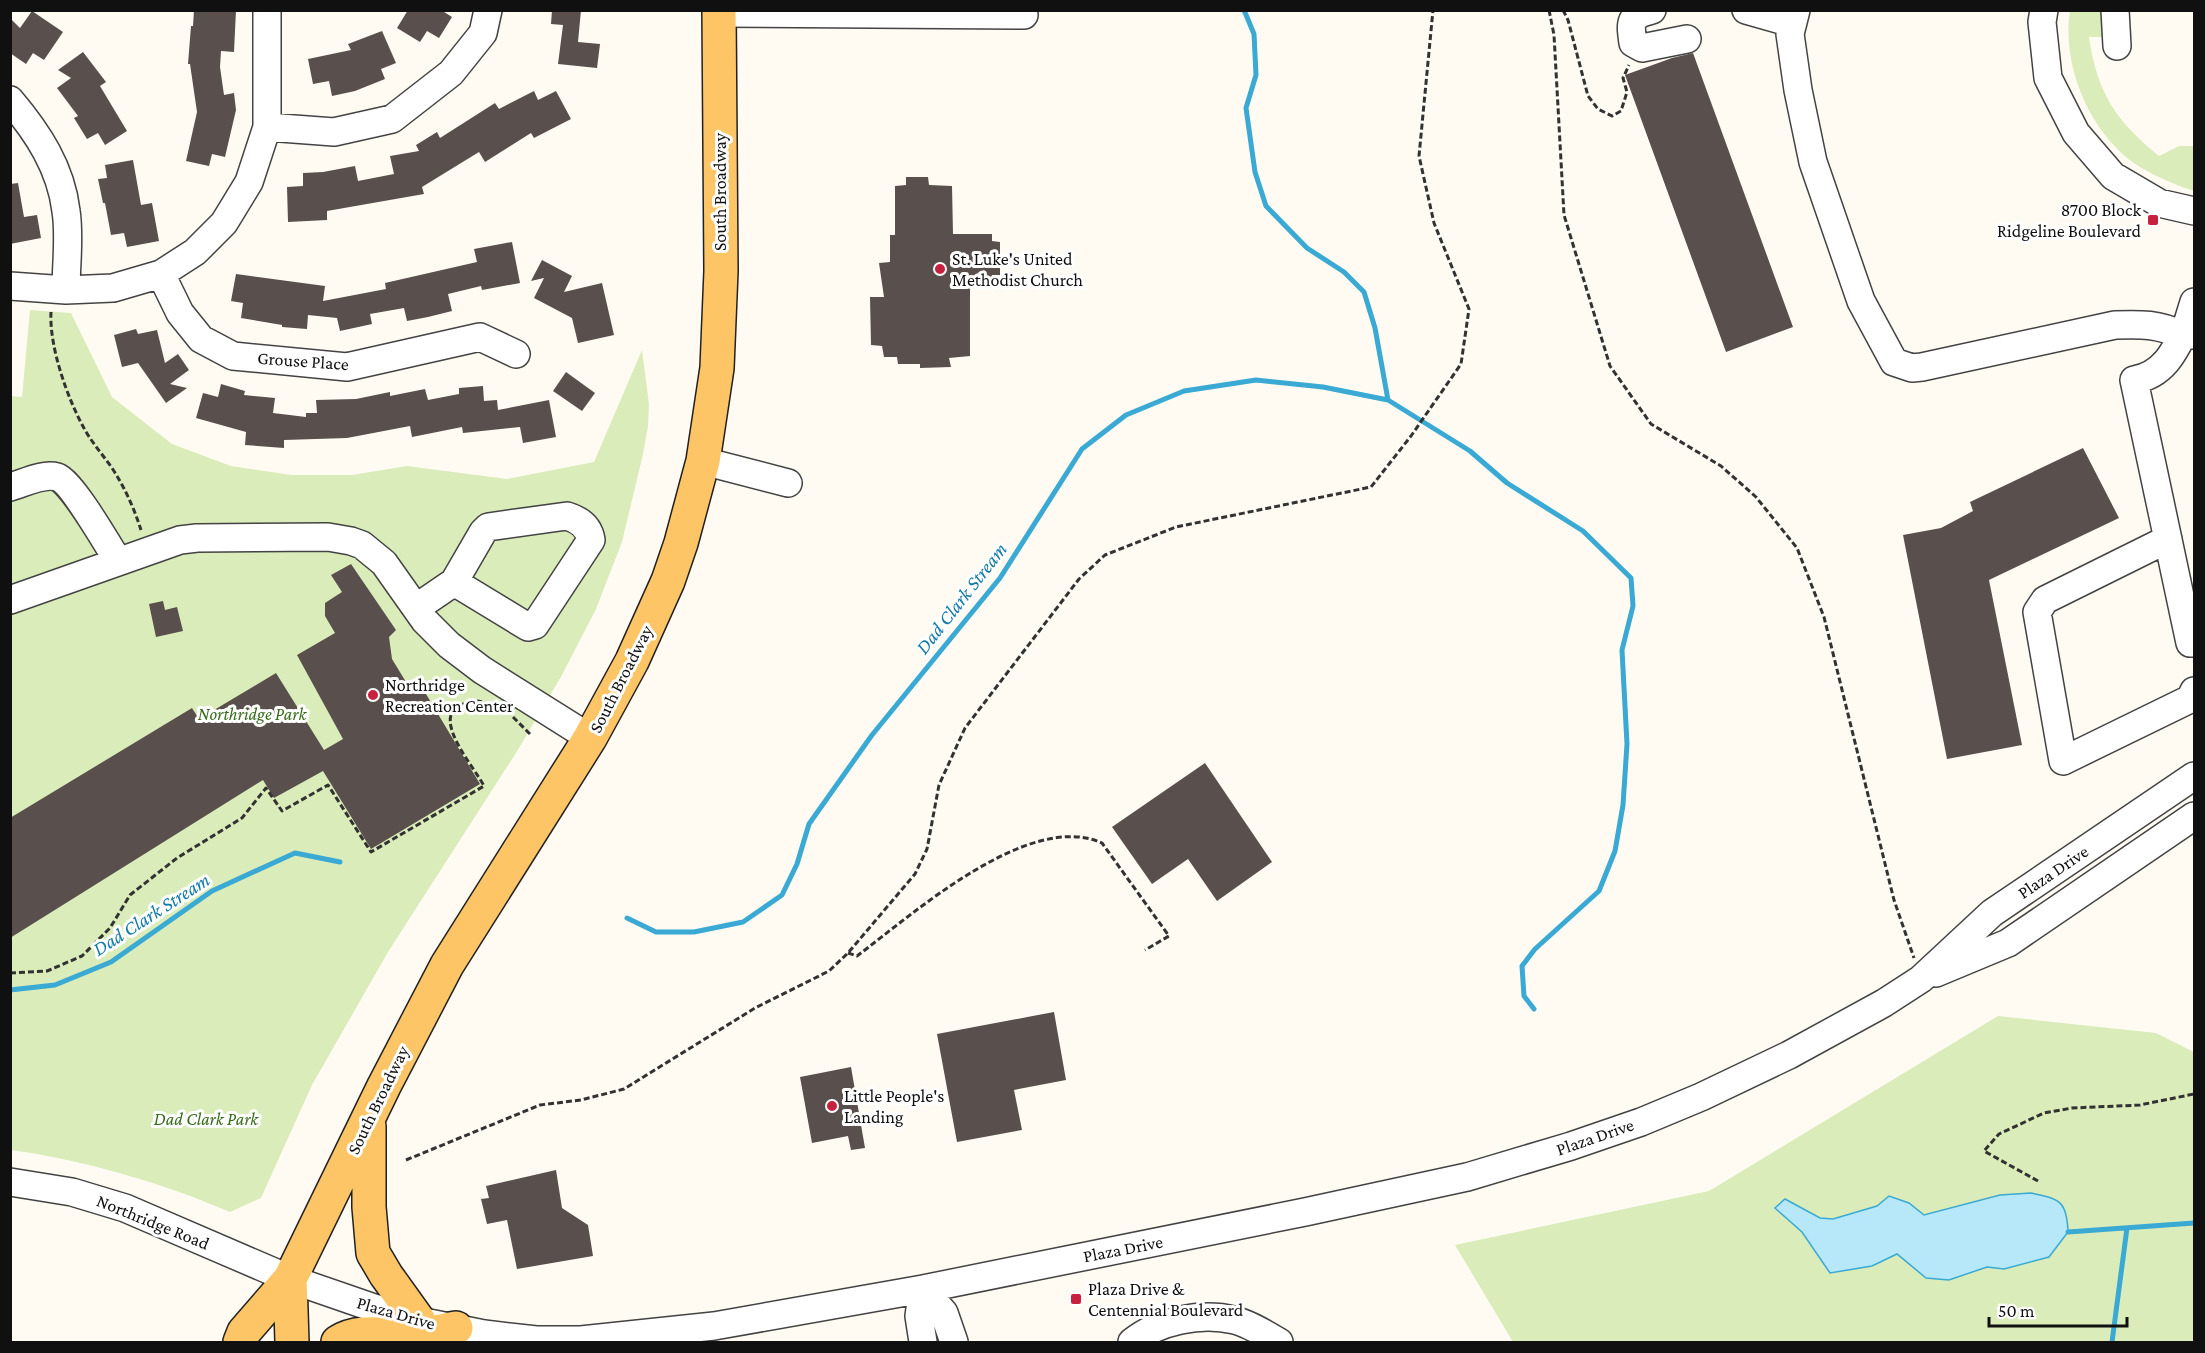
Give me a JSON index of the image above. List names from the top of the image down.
{
  "streets": {
    "main road": ["South Broadway"],
    "street": ["Grouse Place", "Plaza Drive", "Northridge Road"]
  },
  "crossings": [
    ["South Broadway", "Plaza Drive"],
    ["South Broadway", "Northridge Road"],
    ["Plaza Drive", "Northridge Road"]
  ],
  "water": ["Dad Clark Stream"],
  "parks": ["Northridge Park", "Dad Clark Park"],
  "places": {
    "transit": ["8700 Block Ridgeline Boulevard", "Plaza Drive & Centennial Boulevard"],
    "other": ["St. Luke's United Methodist Church", "Northridge Recreation Center", "Little People's Landing"]
  },
  "scale_bar": "50 m"
}
